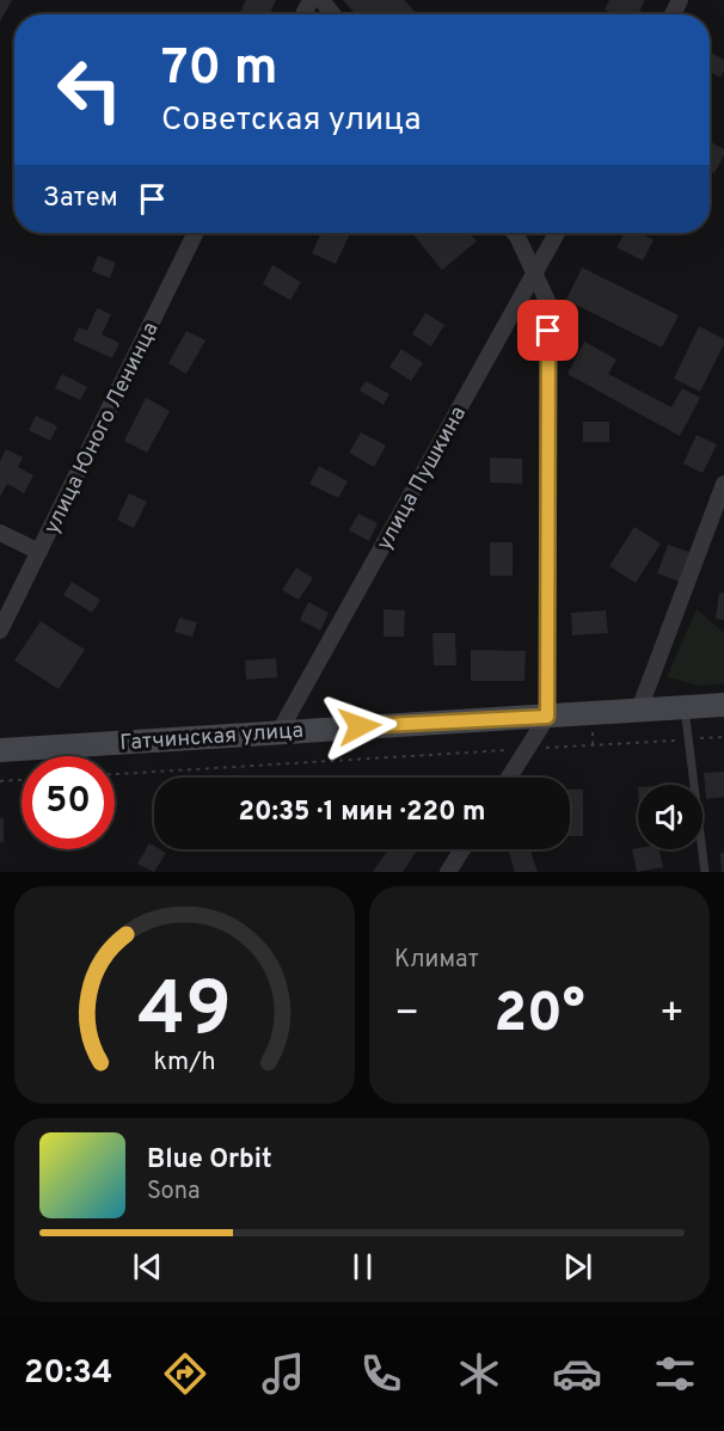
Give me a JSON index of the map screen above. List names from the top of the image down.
{
  "streets": {
    "main road": ["Гатчинская улица"],
    "street": ["улица Юного Ленинца", "улица Пушкина"]
  },
  "crossings": [
    ["улица Пушкина", "Гатчинская улица"]
  ],
  "page": {
    "turn": ["70 m", "Советская улица"],
    "then": "Затем",
    "limit": "50",
    "trip": "20:35 · 1 мин · 220 m",
    "tile": "Климат",
    "heat": ["−", "20°", "+"],
    "song": ["Blue Orbit", "Sona"],
    "tabs": "20:34",
    "gauge": ["49", "km/h"]
  }
}
